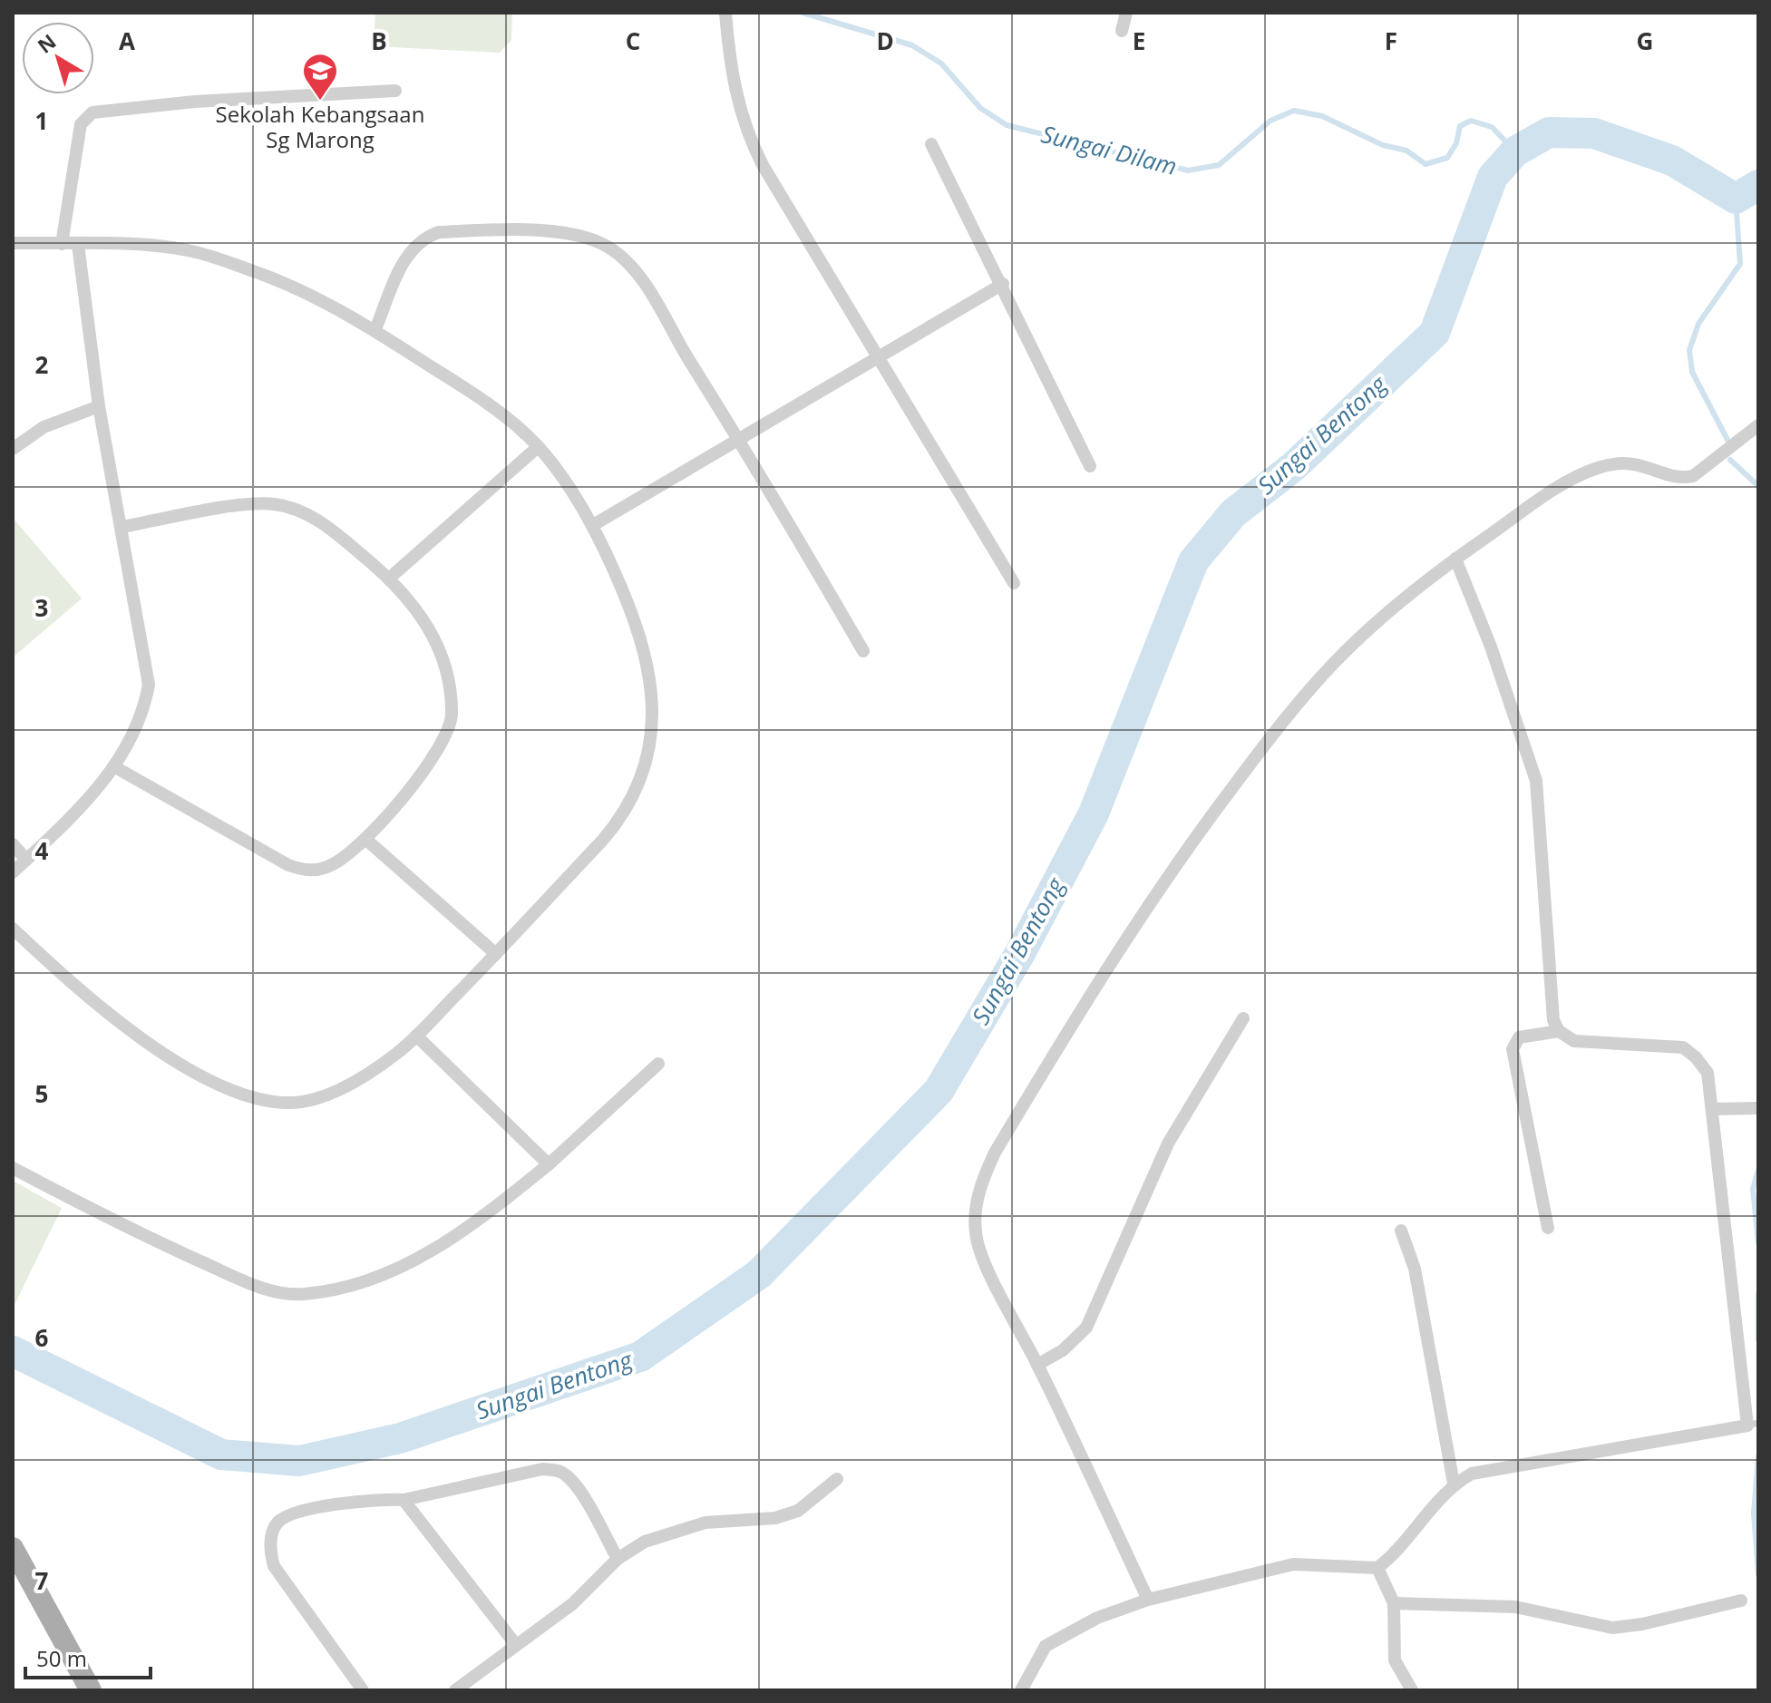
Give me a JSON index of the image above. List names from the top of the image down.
{
  "water": ["Sungai Dilam", "Sungai Bentong"],
  "places": {
    "school or university": ["Sekolah Kebangsaan Sg Marong"]
  },
  "scale_bar": "50 m",
  "north": "top left",
  "grid": {
    "columns": [
      "A",
      "B",
      "C",
      "D",
      "E",
      "F",
      "G"
    ],
    "rows": [
      "1",
      "2",
      "3",
      "4",
      "5",
      "6",
      "7"
    ]
  }
}
